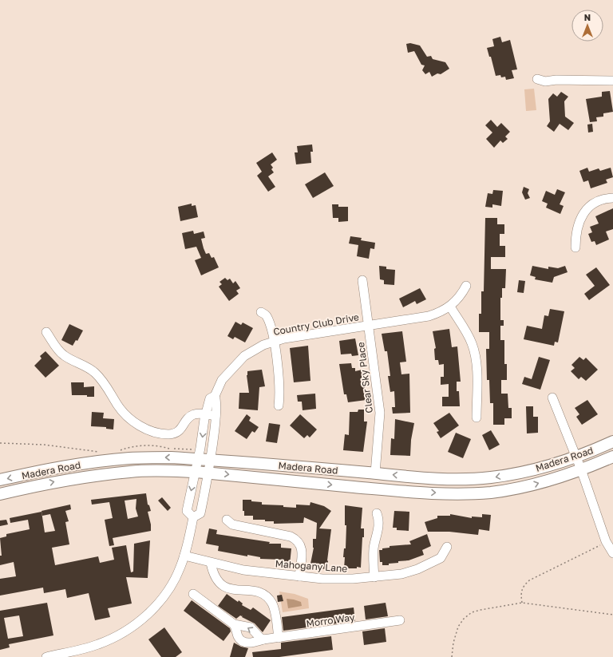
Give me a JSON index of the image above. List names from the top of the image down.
{
  "streets": {
    "main road": ["Madera Road"],
    "street": [
      "Country Club Drive",
      "Clear Sky Place",
      "Mahogany Lane",
      "Morro Way"
    ]
  },
  "crossings": [
    ["Country Club Drive", "Clear Sky Place"],
    ["Country Club Drive", "Madera Road"],
    ["Clear Sky Place", "Madera Road"]
  ],
  "north": "top"
}
